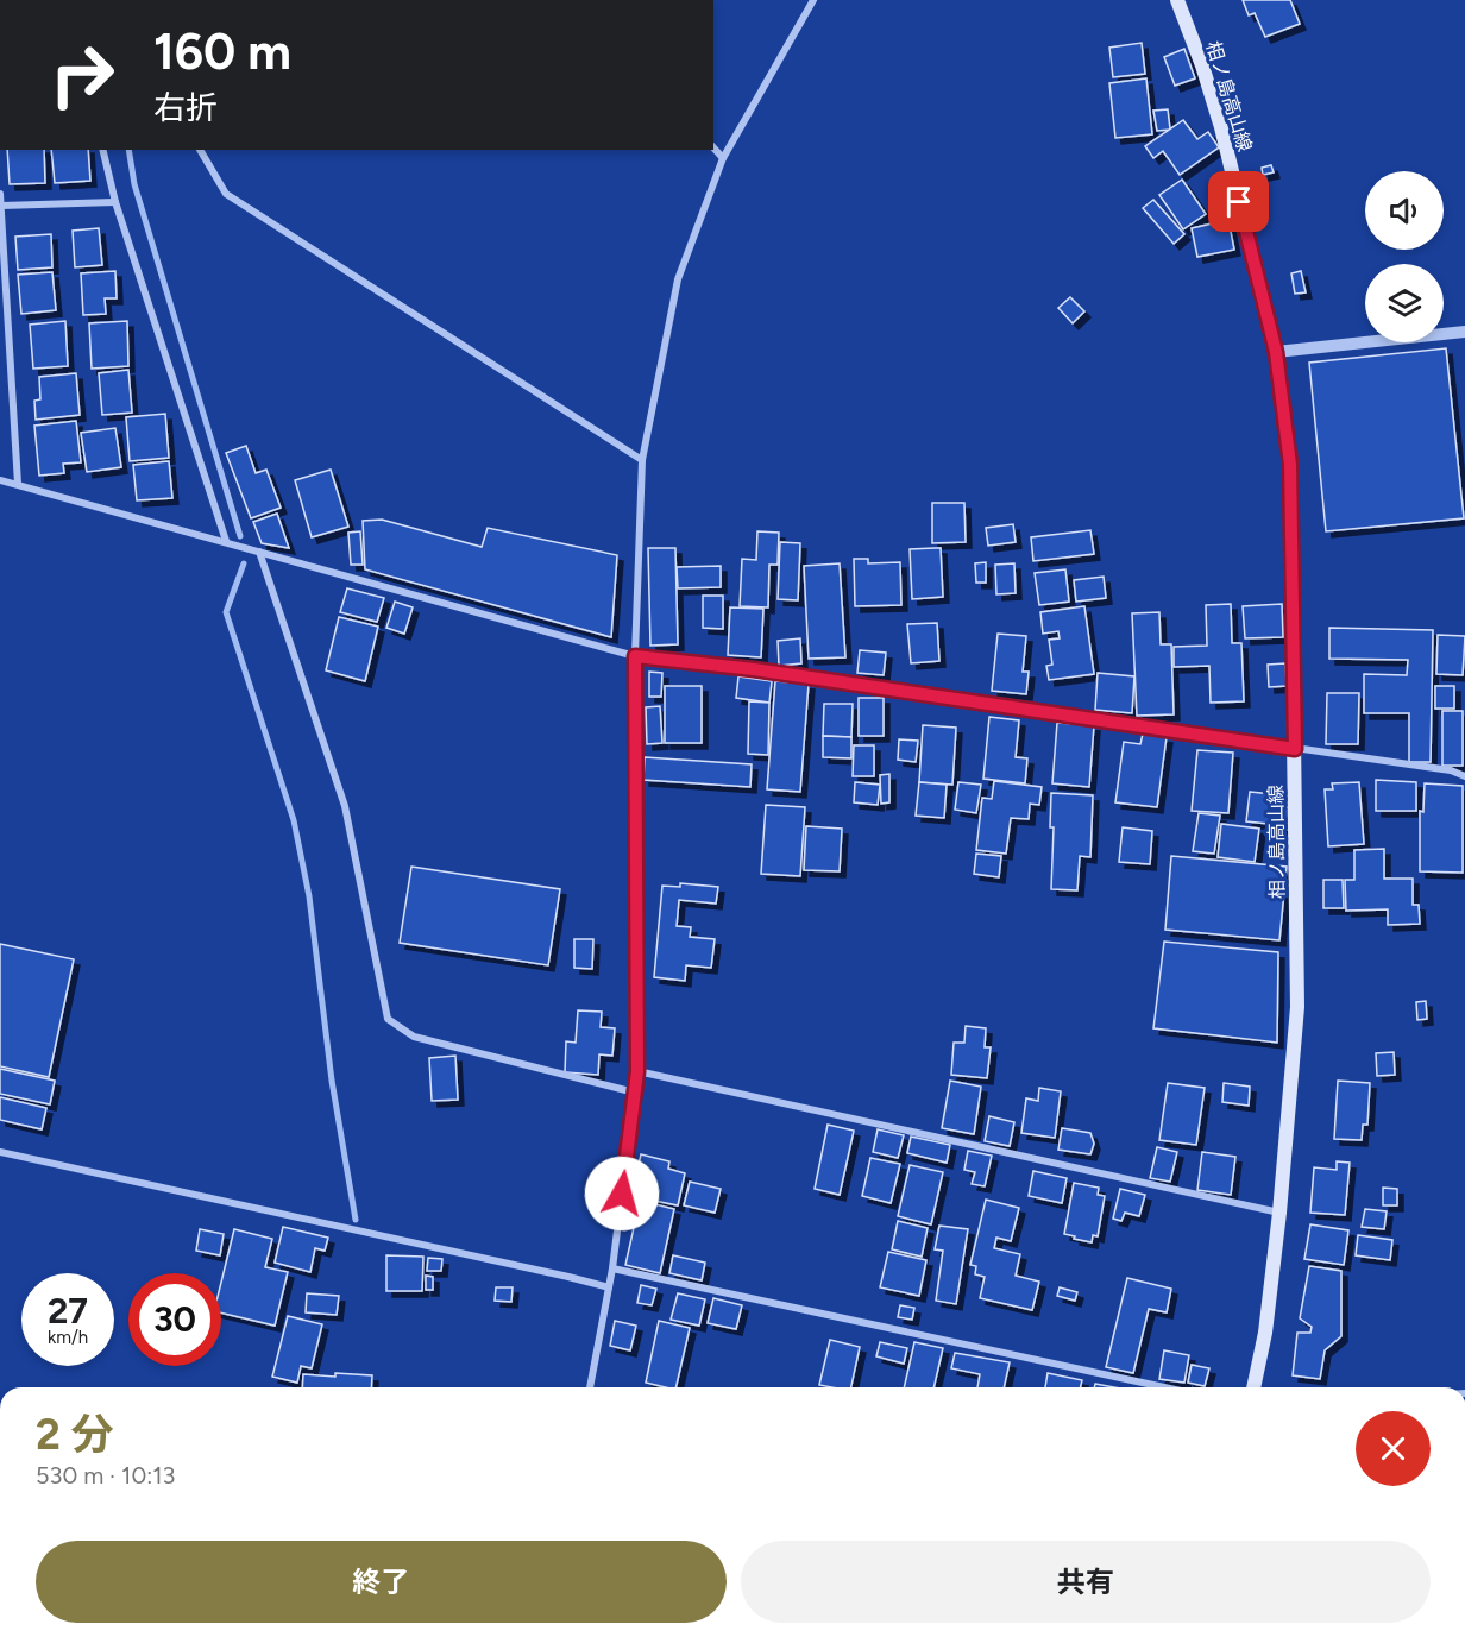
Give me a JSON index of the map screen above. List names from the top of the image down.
{
  "streets": {
    "main road": ["相ノ島高山線"]
  },
  "page": {
    "turn": ["160 m", "右折"],
    "speed": "27 km/h",
    "limit": "30",
    "heading": ["2 分", "530 m · 10:13"],
    "buttons": ["終了", "共有"]
  }
}
